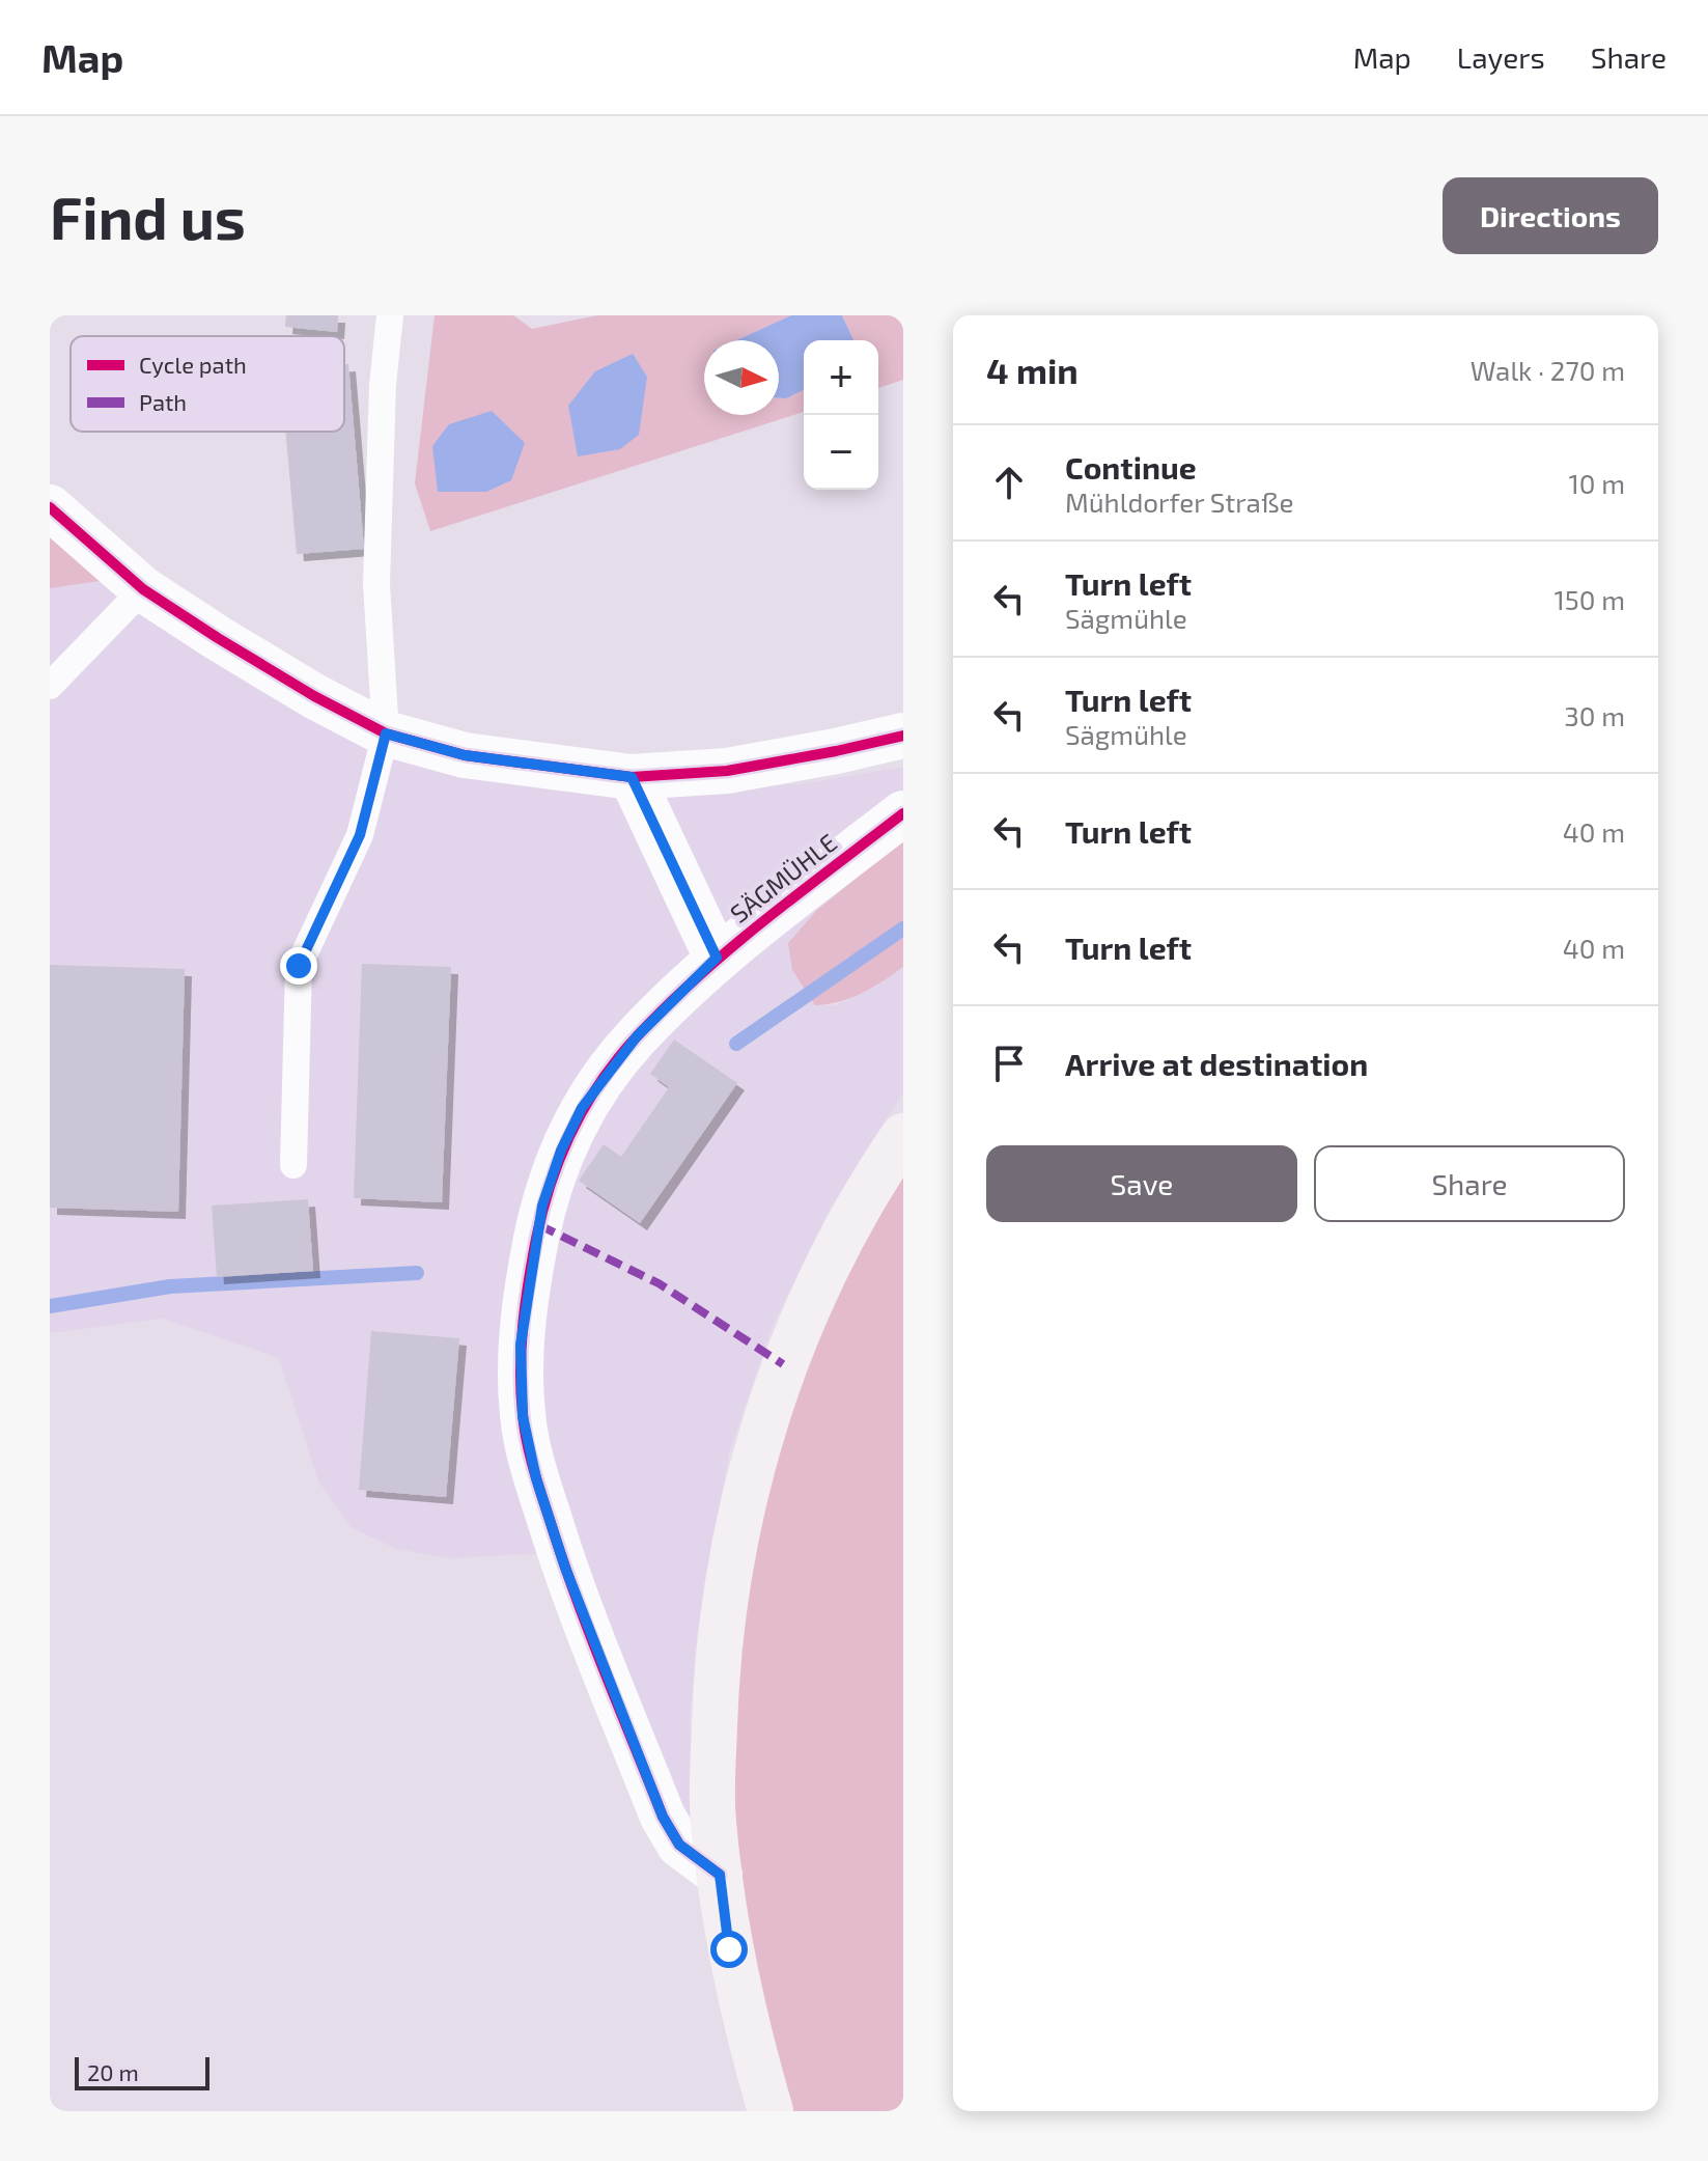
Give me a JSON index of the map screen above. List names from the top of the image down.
{
  "streets": {
    "street": ["SÄGMÜHLE"]
  },
  "legend": ["Cycle path", "Path"],
  "scale_bar": "20 m",
  "north": "right",
  "page": {
    "header": "Map",
    "nav": ["Map", "Layers", "Share"],
    "buttons": [
      "Directions",
      ["Save", "Share"]
    ],
    "title": "Find us",
    "heading": ["4 min", "Walk · 270 m"],
    "map_buttons": ["+", "−"],
    "list": [
      ["Continue", "Mühldorfer Straße", "10 m"],
      ["Turn left", "Sägmühle", "150 m"],
      ["Turn left", "Sägmühle", "30 m"],
      ["Turn left", "40 m"],
      ["Turn left", "40 m"],
      "Arrive at destination"
    ],
    "scale": "20 m"
  }
}
